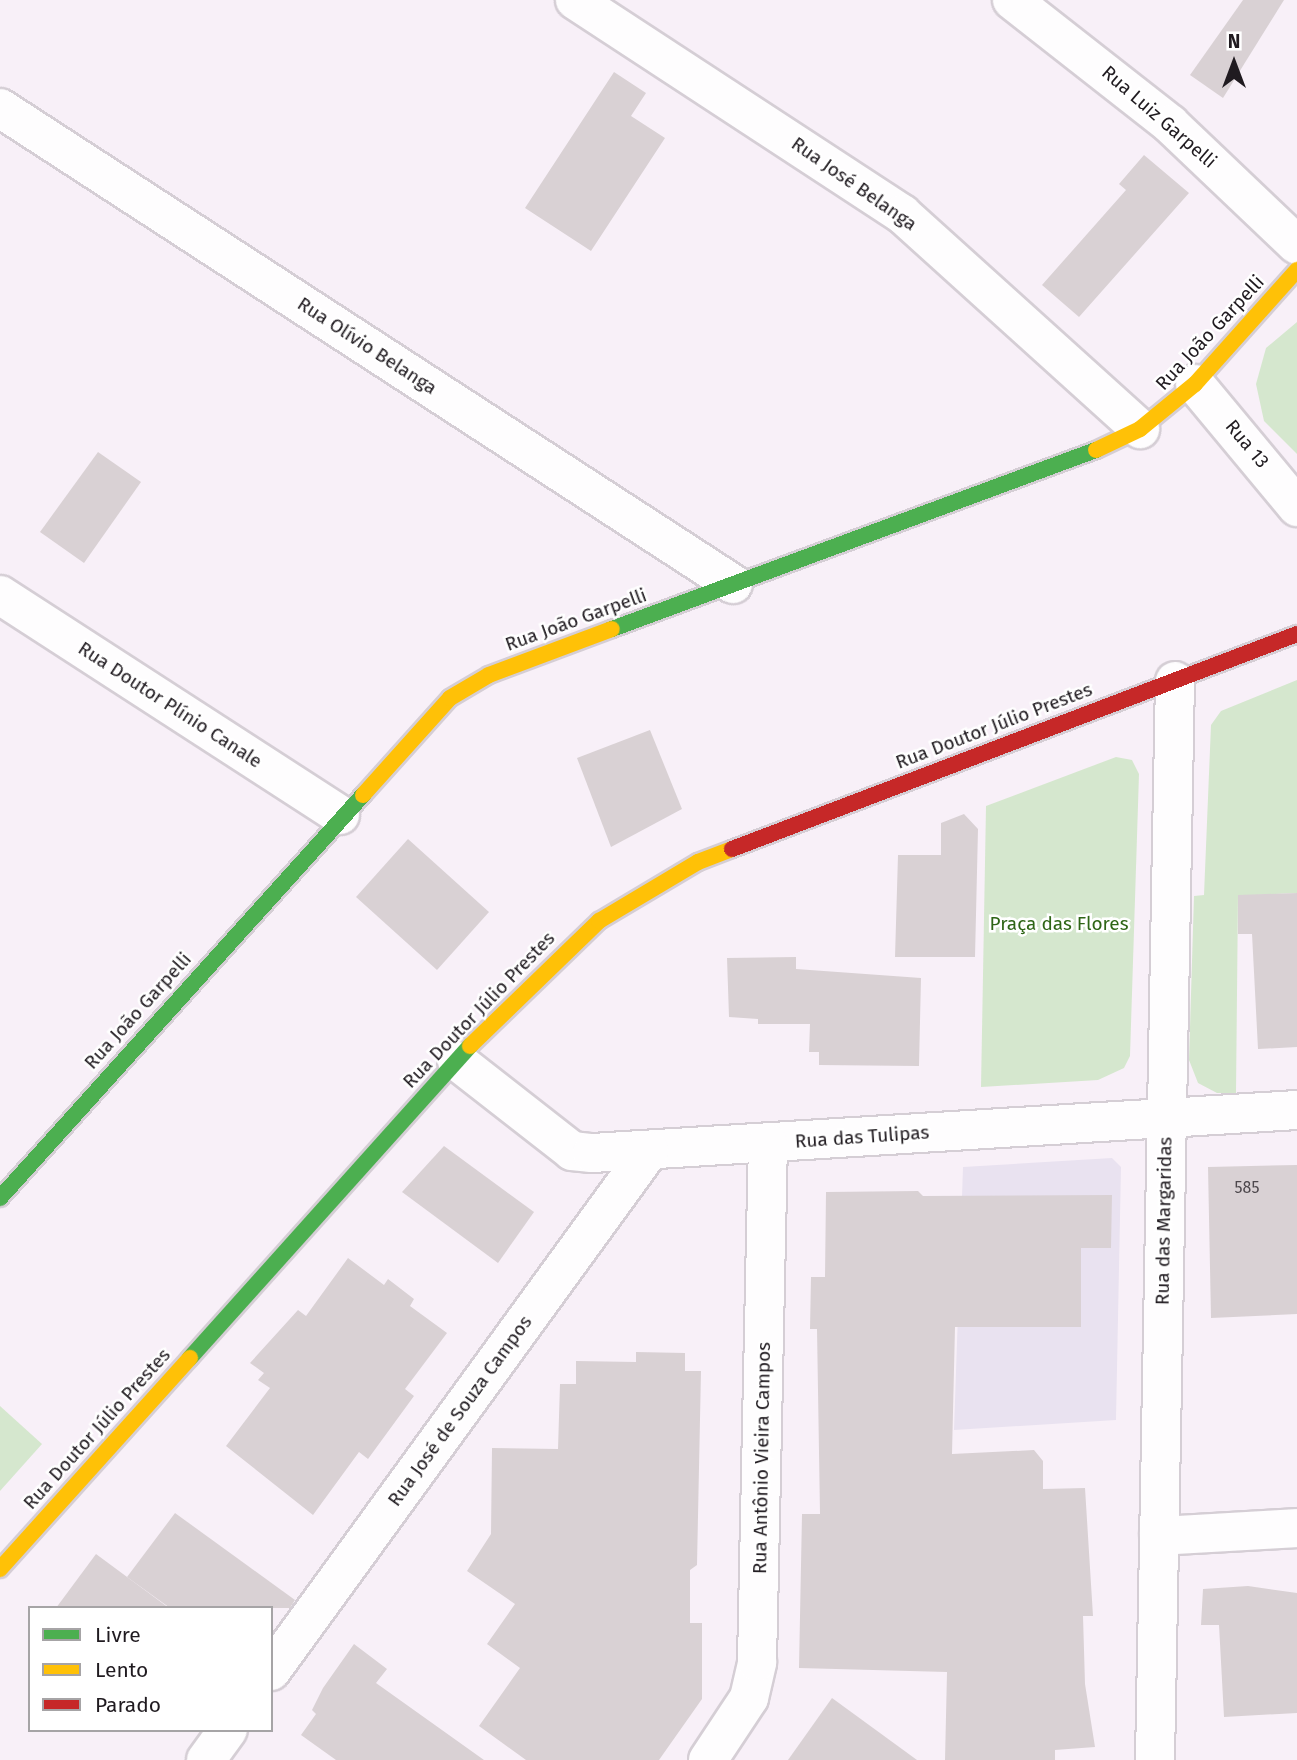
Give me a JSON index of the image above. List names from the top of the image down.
{
  "streets": {
    "street": [
      "Rua Luiz Garpelli",
      "Rua José Belanga",
      "Rua João Garpelli",
      "Rua Olívio Belanga",
      "Rua 13",
      "Rua Doutor Plínio Canale",
      "Rua Doutor Júlio Prestes",
      "Rua das Tulipas",
      "Rua das Margaridas",
      "Rua José de Souza Campos",
      "Rua Antônio Vieira Campos"
    ]
  },
  "crossings": [
    ["Rua José Belanga", "Rua João Garpelli"],
    ["Rua João Garpelli", "Rua Olívio Belanga"],
    ["Rua João Garpelli", "Rua 13"],
    ["Rua João Garpelli", "Rua Doutor Plínio Canale"],
    ["Rua Doutor Júlio Prestes", "Rua das Margaridas"],
    ["Rua das Tulipas", "Rua das Margaridas"],
    ["Rua das Tulipas", "Rua José de Souza Campos"],
    ["Rua das Tulipas", "Rua Antônio Vieira Campos"]
  ],
  "parks": ["Praça das Flores"],
  "house_numbers": ["585"],
  "legend": ["Livre", "Lento", "Parado"],
  "north": "top"
}
